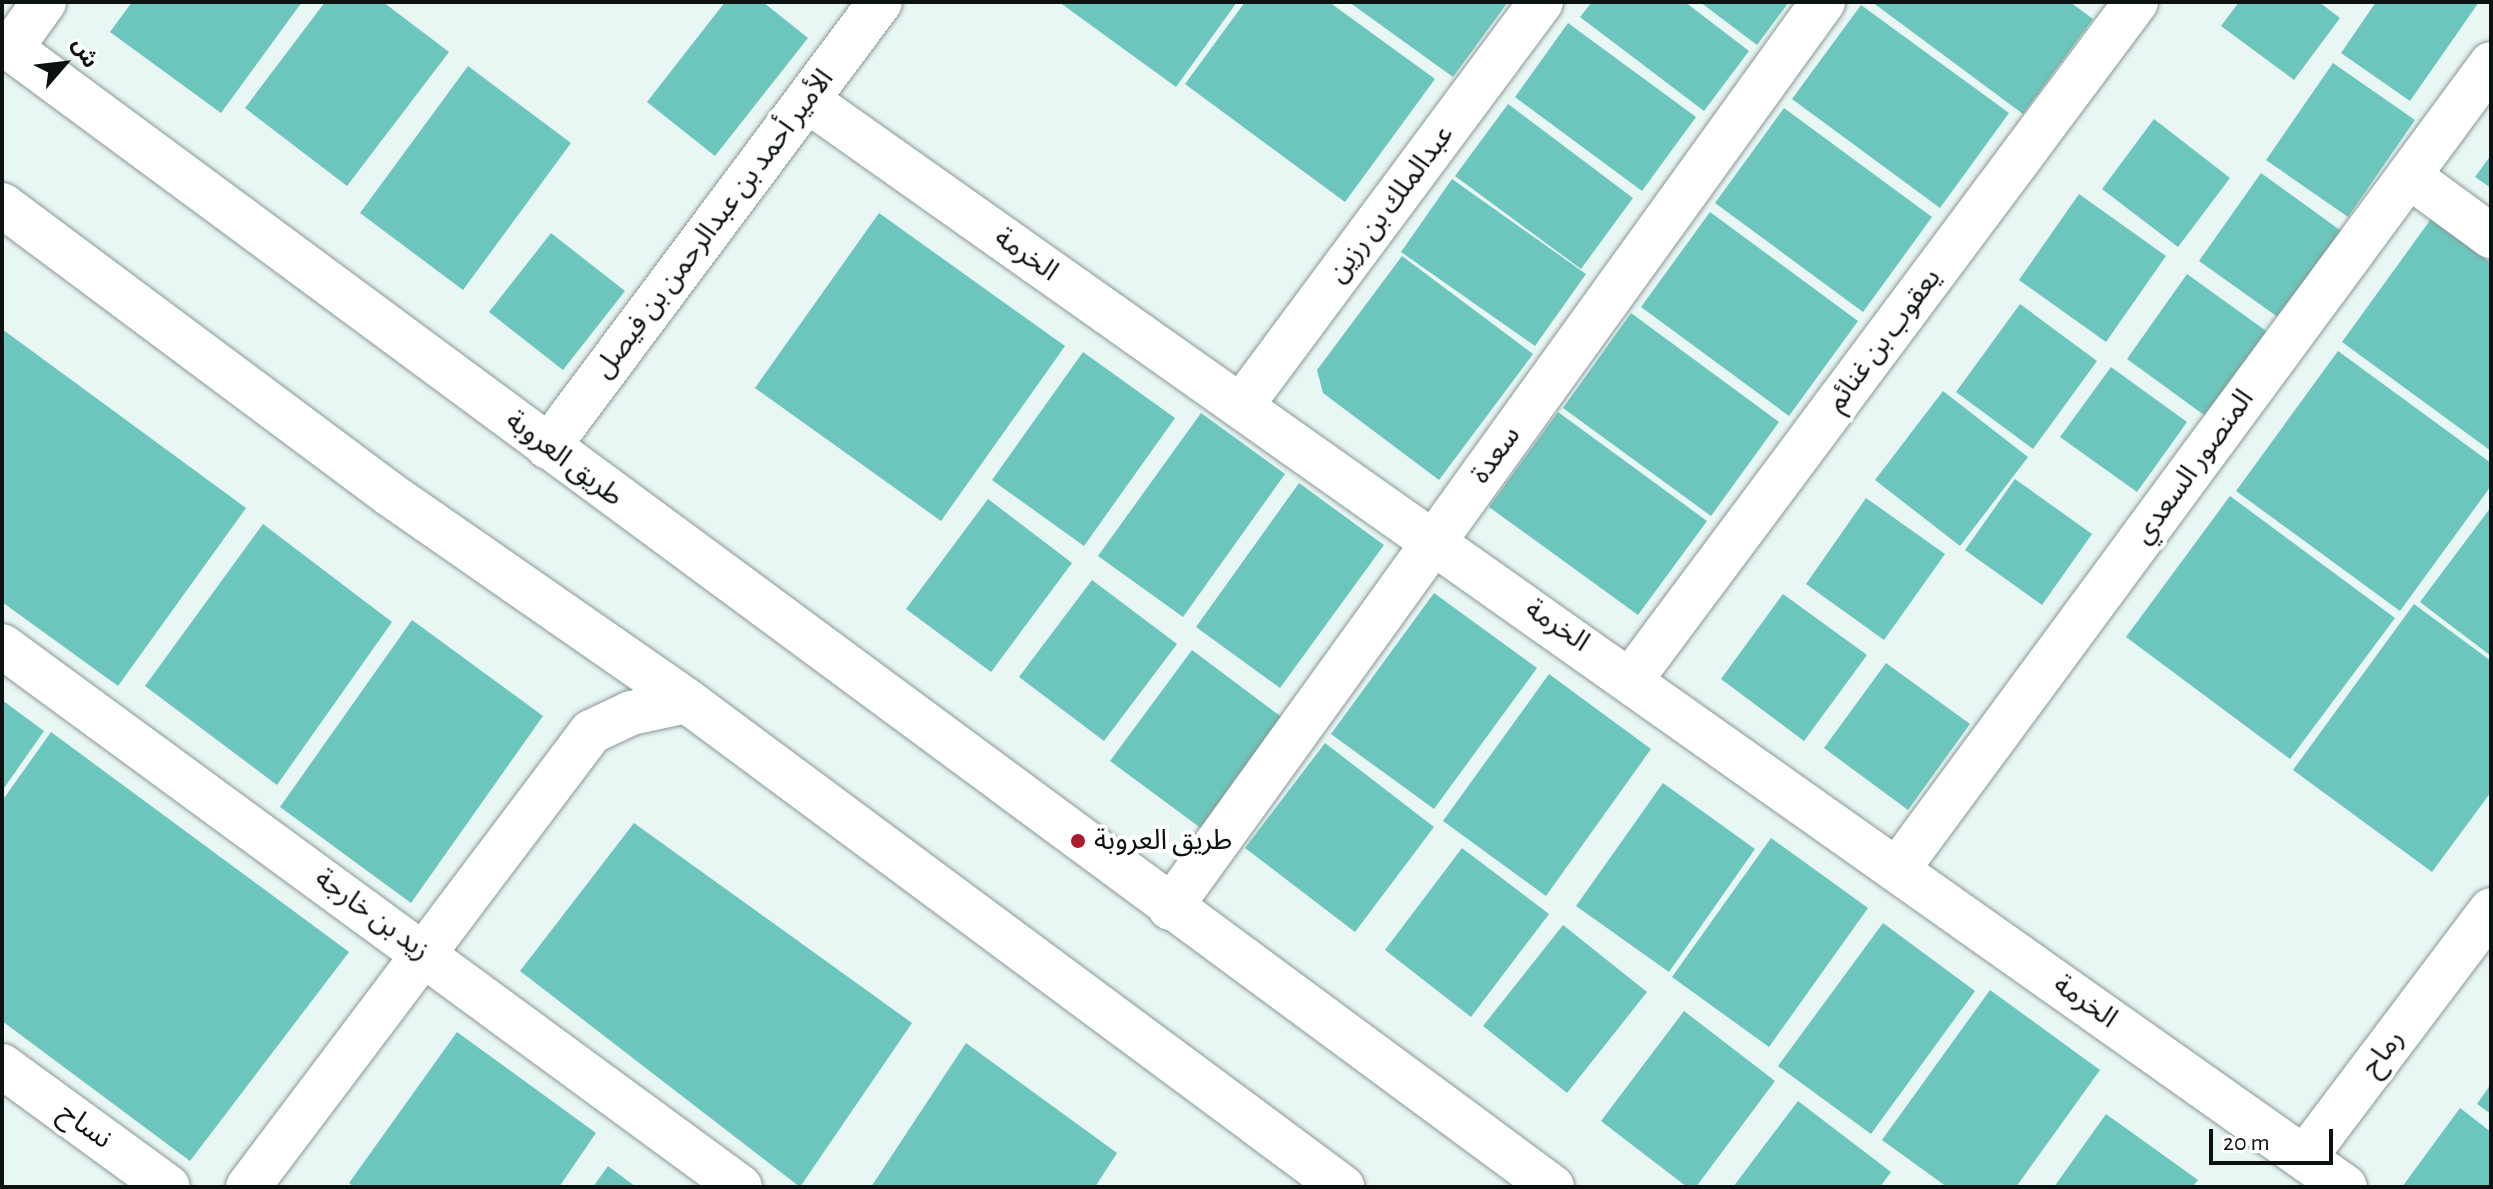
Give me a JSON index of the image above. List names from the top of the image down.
{
  "streets": {
    "street": [
      "عبدالملك بن رزين",
      "الأمير أحمد بن عبدالرحمن بن فيصل",
      "الخرمة",
      "يعقوب بن غنائم",
      "سعدة",
      "طريق العروبة",
      "المنصور السعدي",
      "زيد بن خارجة",
      "رماح",
      "نساح"
    ]
  },
  "crossings": [
    ["عبدالملك بن رزين", "الخرمة"],
    ["الأمير أحمد بن عبدالرحمن بن فيصل", "الخرمة"],
    ["الأمير أحمد بن عبدالرحمن بن فيصل", "طريق العروبة"],
    ["الخرمة", "يعقوب بن غنائم"],
    ["الخرمة", "سعدة"],
    ["الخرمة", "المنصور السعدي"],
    ["الخرمة", "رماح"],
    ["سعدة", "طريق العروبة"]
  ],
  "places": ["طريق العروبة"],
  "scale_bar": "20 m",
  "north": "top right"
}
